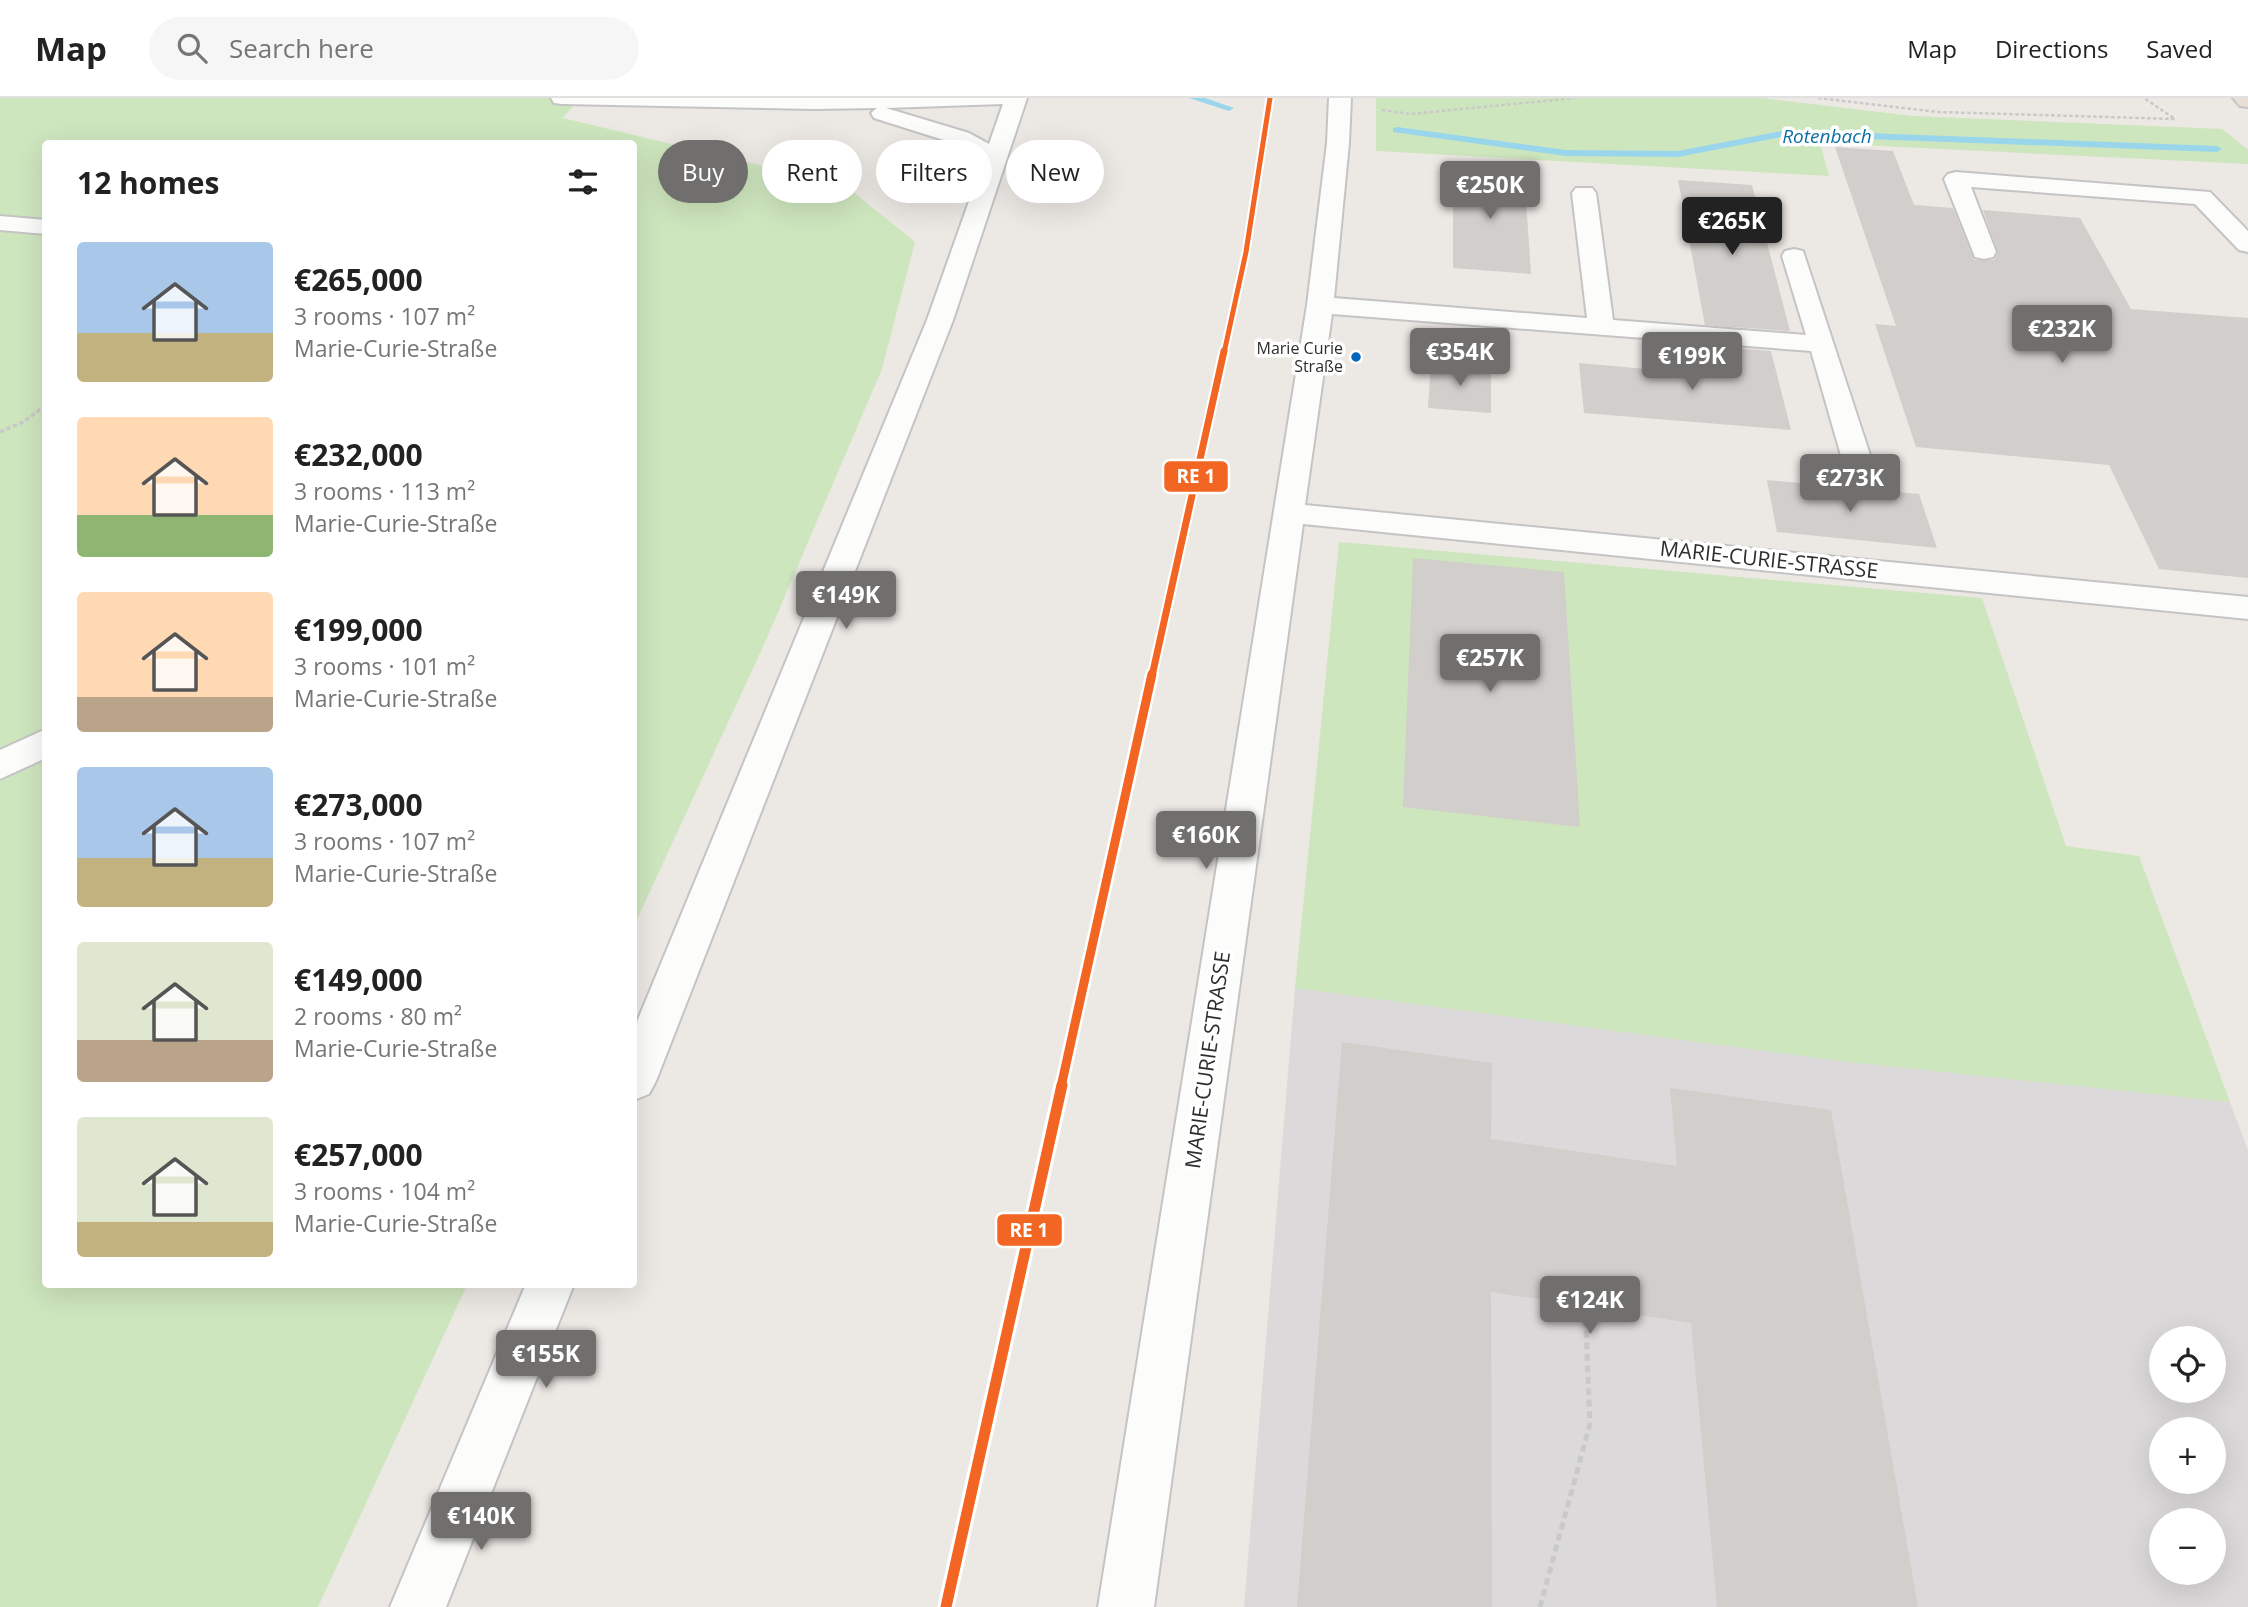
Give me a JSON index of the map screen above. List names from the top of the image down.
{
  "streets": {
    "street": ["MARIE-CURIE-STRASSE"]
  },
  "water": ["Rotenbach"],
  "places": ["Marie Curie Straße"],
  "page": {
    "header": "Map",
    "search": "Search here",
    "nav": ["Map", "Directions", "Saved"],
    "chip": [
      "Buy",
      "Rent",
      "Filters",
      "New"
    ],
    "heading": "12 homes",
    "price": [
      "€250K",
      "€265K",
      "€232K",
      "€354K",
      "€199K",
      "€273K",
      "€149K",
      "€257K",
      "€160K",
      "€124K",
      "€155K",
      "€140K"
    ],
    "list": [
      {
        "name": "€265,000",
        "note": "3 rooms · 107 m² · Marie-Curie-Straße"
      },
      {
        "name": "€232,000",
        "note": "3 rooms · 113 m² · Marie-Curie-Straße"
      },
      {
        "name": "€199,000",
        "note": "3 rooms · 101 m² · Marie-Curie-Straße"
      },
      {
        "name": "€273,000",
        "note": "3 rooms · 107 m² · Marie-Curie-Straße"
      },
      {
        "name": "€149,000",
        "note": "2 rooms · 80 m² · Marie-Curie-Straße"
      },
      {
        "name": "€257,000",
        "note": "3 rooms · 104 m² · Marie-Curie-Straße"
      }
    ],
    "map_buttons": ["+", "−"]
  }
}
